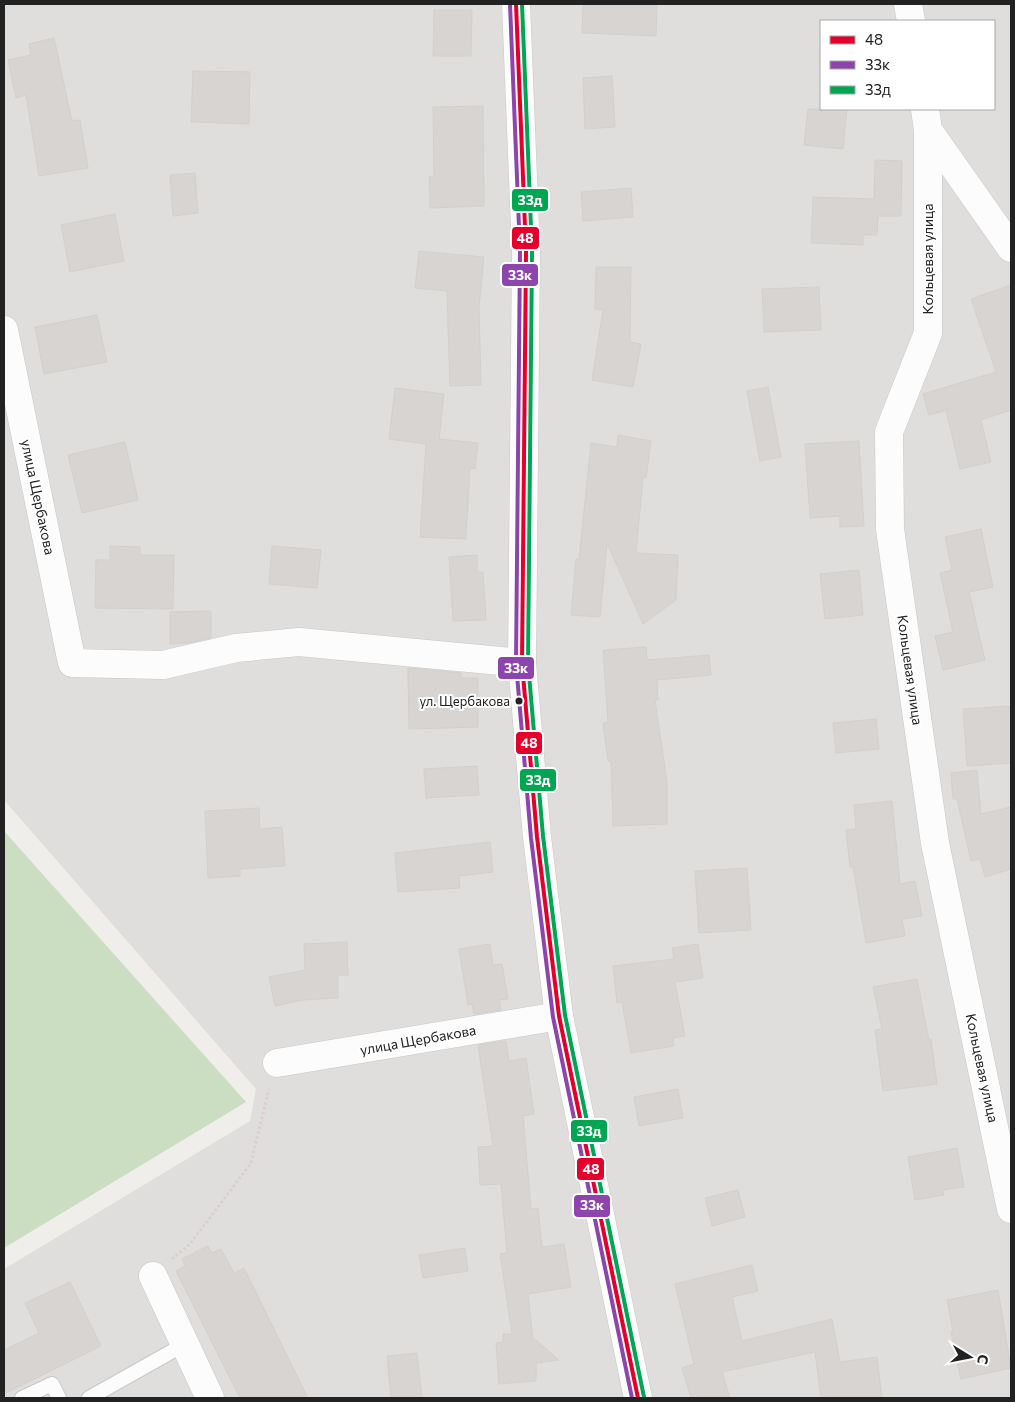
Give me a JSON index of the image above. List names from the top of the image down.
{
  "streets": {
    "street": ["Кольцевая улица", "улица Щербакова"]
  },
  "places": ["ул. Щербакова"],
  "lines": ["transit line 48", "transit line 33к", "transit line 33д"],
  "legend": ["48", "33к", "33д"],
  "north": "right"
}
